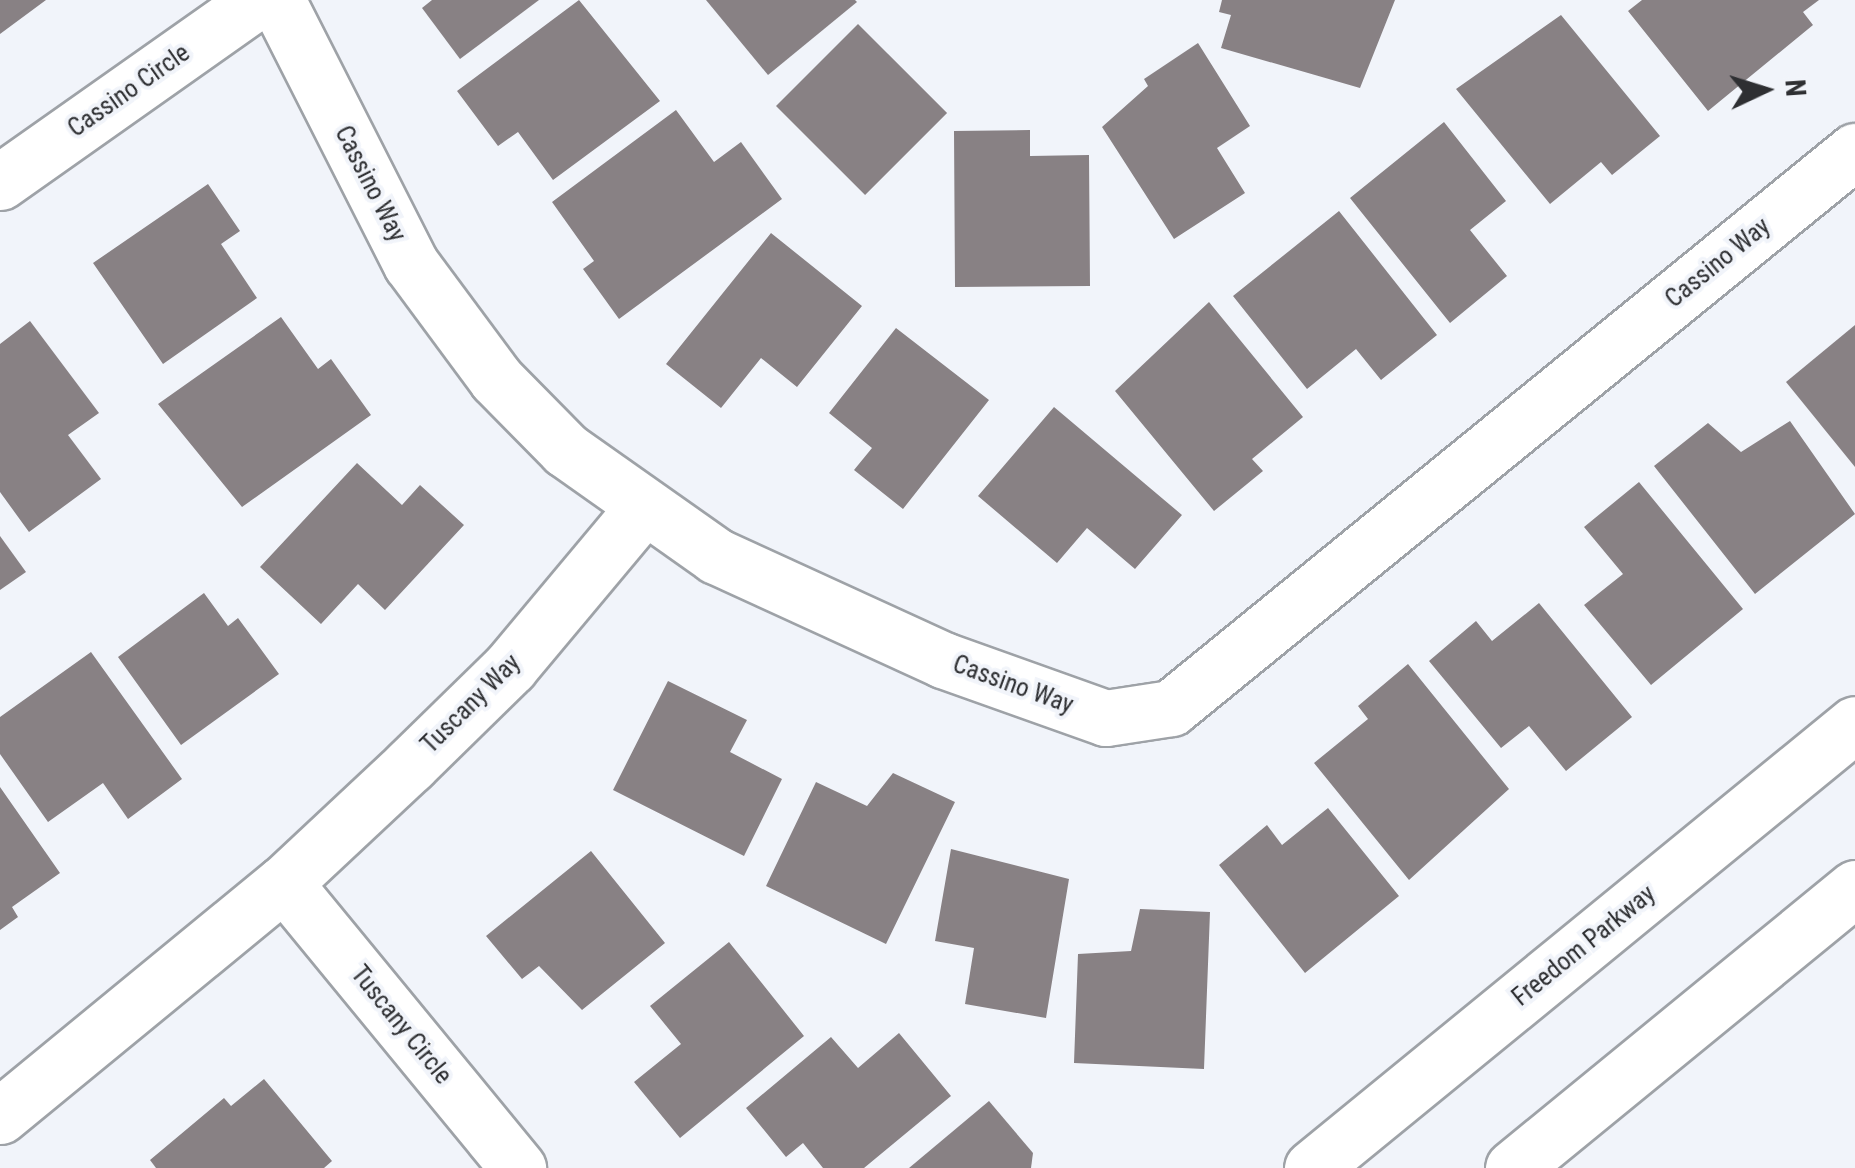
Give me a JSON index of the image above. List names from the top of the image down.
{
  "streets": {
    "street": [
      "Cassino Circle",
      "Cassino Way",
      "Tuscany Way",
      "Freedom Parkway",
      "Tuscany Circle"
    ]
  },
  "crossings": [
    ["Cassino Way", "Tuscany Way"],
    ["Tuscany Way", "Tuscany Circle"]
  ],
  "north": "right"
}
